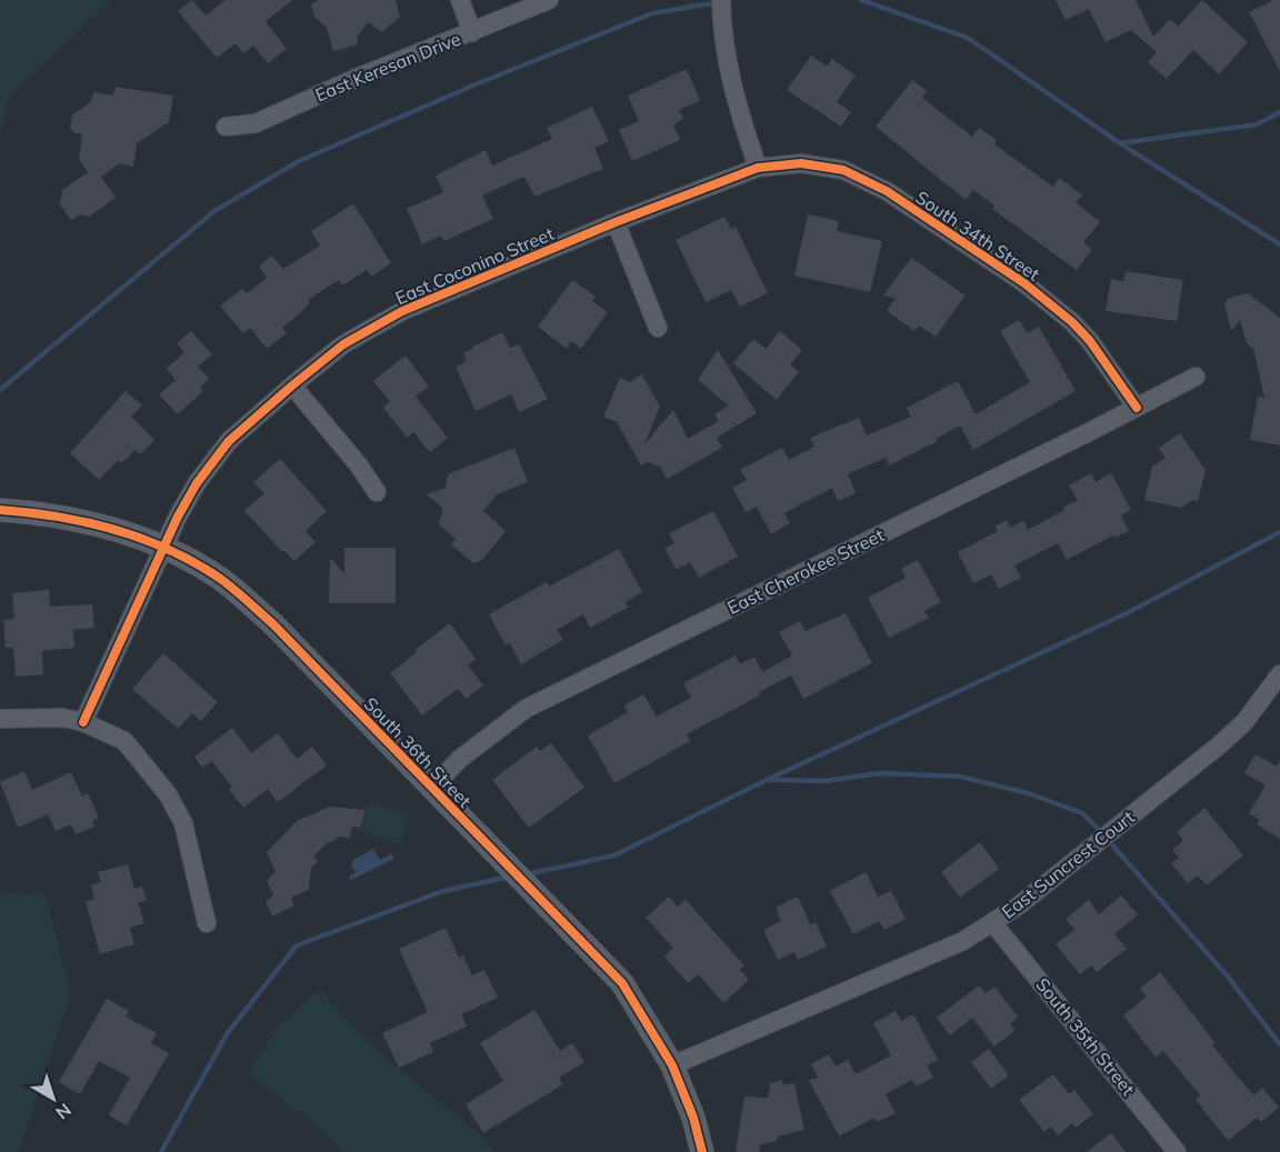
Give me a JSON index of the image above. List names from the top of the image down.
{
  "streets": {
    "street": [
      "East Keresan Drive",
      "South 34th Street",
      "East Coconino Street",
      "East Cherokee Street",
      "South 36th Street",
      "East Suncrest Court",
      "South 35th Street"
    ]
  },
  "crossings": [
    ["South 34th Street", "East Coconino Street"],
    ["South 34th Street", "East Cherokee Street"],
    ["East Coconino Street", "South 36th Street"],
    ["East Cherokee Street", "South 36th Street"],
    ["South 36th Street", "East Suncrest Court"],
    ["East Suncrest Court", "South 35th Street"]
  ],
  "north": "bottom right"
}
